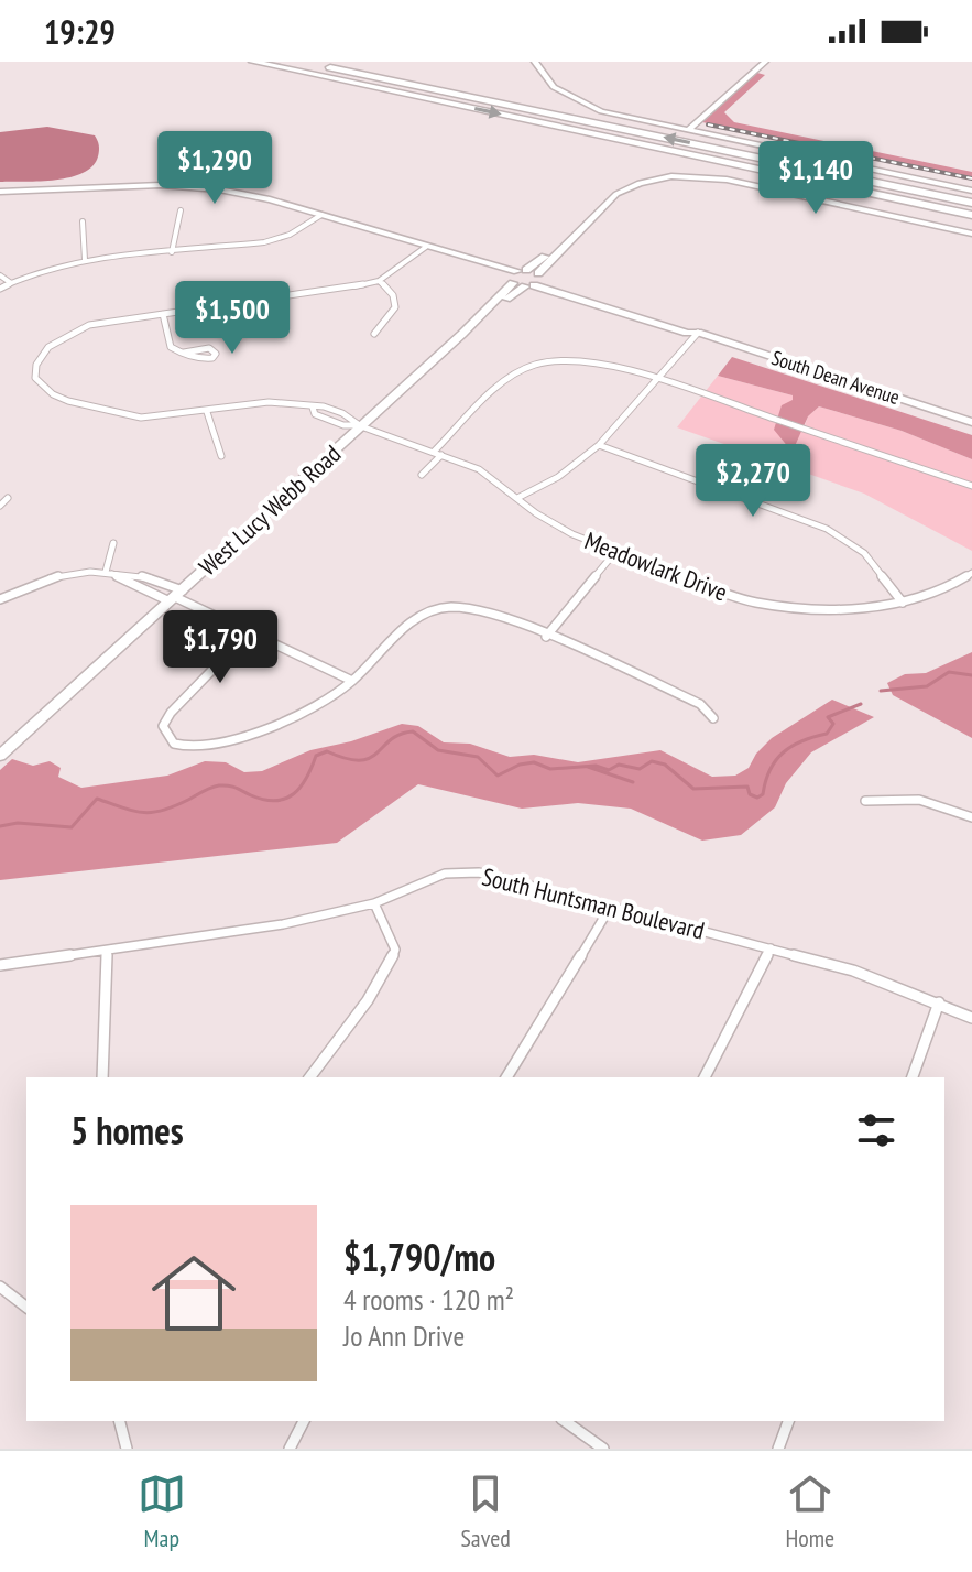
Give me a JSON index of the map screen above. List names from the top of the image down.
{
  "streets": {
    "street": [
      "South Dean Avenue",
      "West Lucy Webb Road",
      "Meadowlark Drive",
      "South Huntsman Boulevard"
    ]
  },
  "crossings": [
    ["South Dean Avenue", "West Lucy Webb Road"],
    ["West Lucy Webb Road", "Meadowlark Drive"]
  ],
  "page": {
    "status": "19:29",
    "price": [
      "$1,290",
      "$1,140",
      "$1,500",
      "$2,270",
      "$1,790"
    ],
    "heading": "5 homes",
    "list": [
      {
        "name": "$1,790/mo",
        "note": "4 rooms · 120 m² · Jo Ann Drive"
      }
    ],
    "tabs": ["Map", "Saved", "Home"]
  }
}
